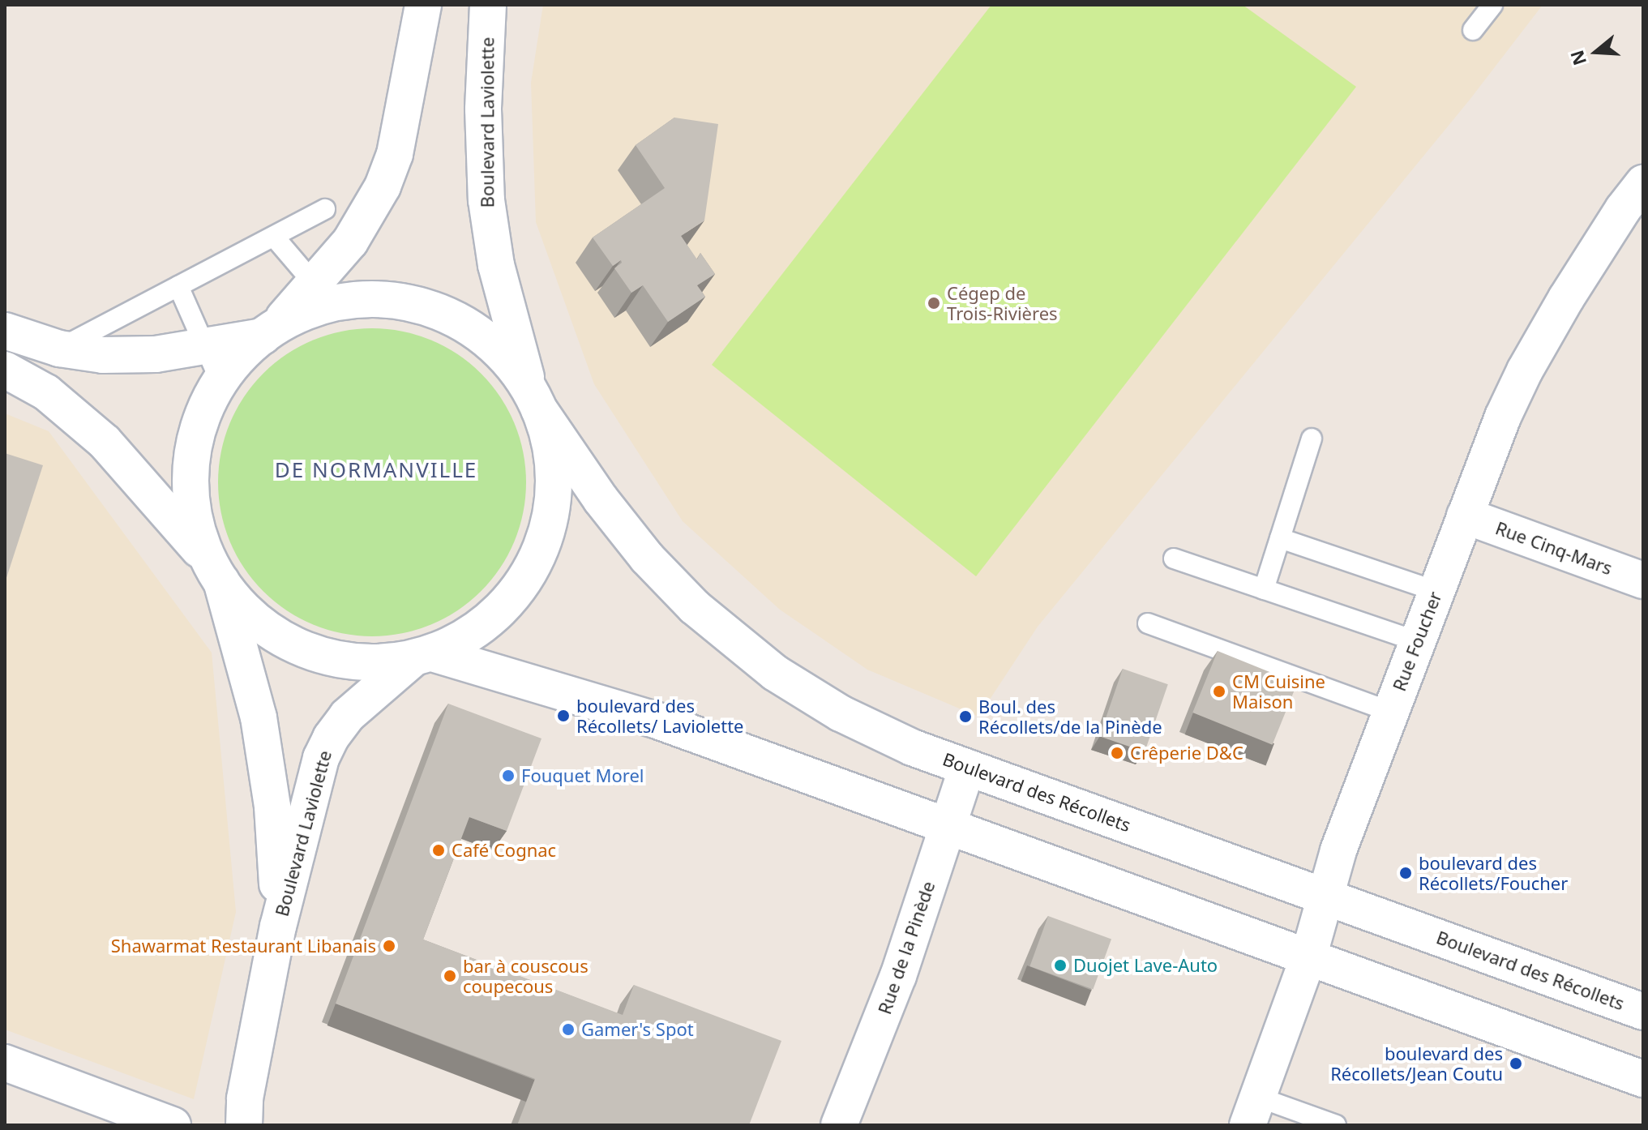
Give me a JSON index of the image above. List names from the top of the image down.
{
  "streets": {
    "main road": [
      "Boulevard Laviolette",
      "Rue Cinq-Mars",
      "Rue Foucher",
      "Boulevard des Récollets",
      "Rue de la Pinède"
    ]
  },
  "crossings": [
    ["Boulevard Laviolette", "Boulevard des Récollets"],
    ["Rue Cinq-Mars", "Rue Foucher"],
    ["Rue Foucher", "Boulevard des Récollets"],
    ["Boulevard des Récollets", "Rue de la Pinède"]
  ],
  "districts": ["DE NORMANVILLE"],
  "places": [
    "Cégep de Trois-Rivières",
    "CM Cuisine Maison",
    "boulevard des Récollets/ Laviolette",
    "Boul. des Récollets/de la Pinède",
    "Crêperie D&C",
    "Fouquet Morel",
    "Café Cognac",
    "boulevard des Récollets/Foucher",
    "Shawarmat Restaurant Libanais",
    "Duojet Lave-Auto",
    "bar à couscous coupecous",
    "Gamer's Spot",
    "boulevard des Récollets/Jean Coutu"
  ],
  "north": "left"
}
